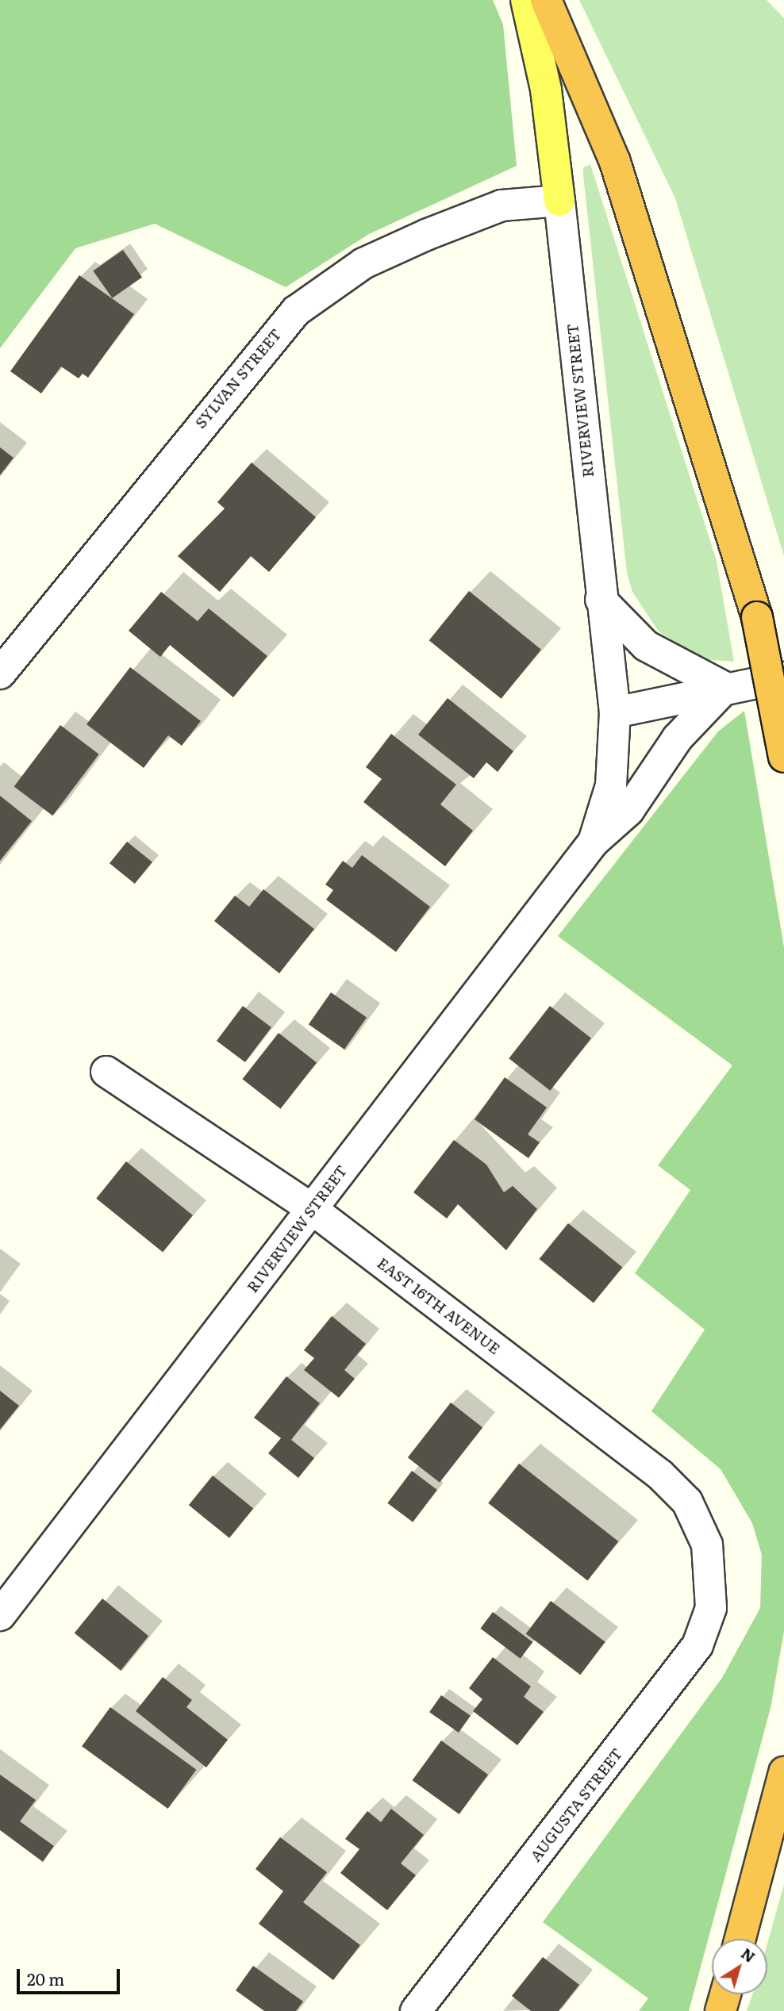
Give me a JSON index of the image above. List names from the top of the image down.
{
  "streets": {
    "street": [
      "SYLVAN STREET",
      "RIVERVIEW STREET",
      "EAST 16TH AVENUE",
      "AUGUSTA STREET"
    ]
  },
  "crossings": [
    ["SYLVAN STREET", "RIVERVIEW STREET"],
    ["RIVERVIEW STREET", "EAST 16TH AVENUE"],
    ["EAST 16TH AVENUE", "AUGUSTA STREET"]
  ],
  "scale_bar": "20 m",
  "north": "top right"
}
